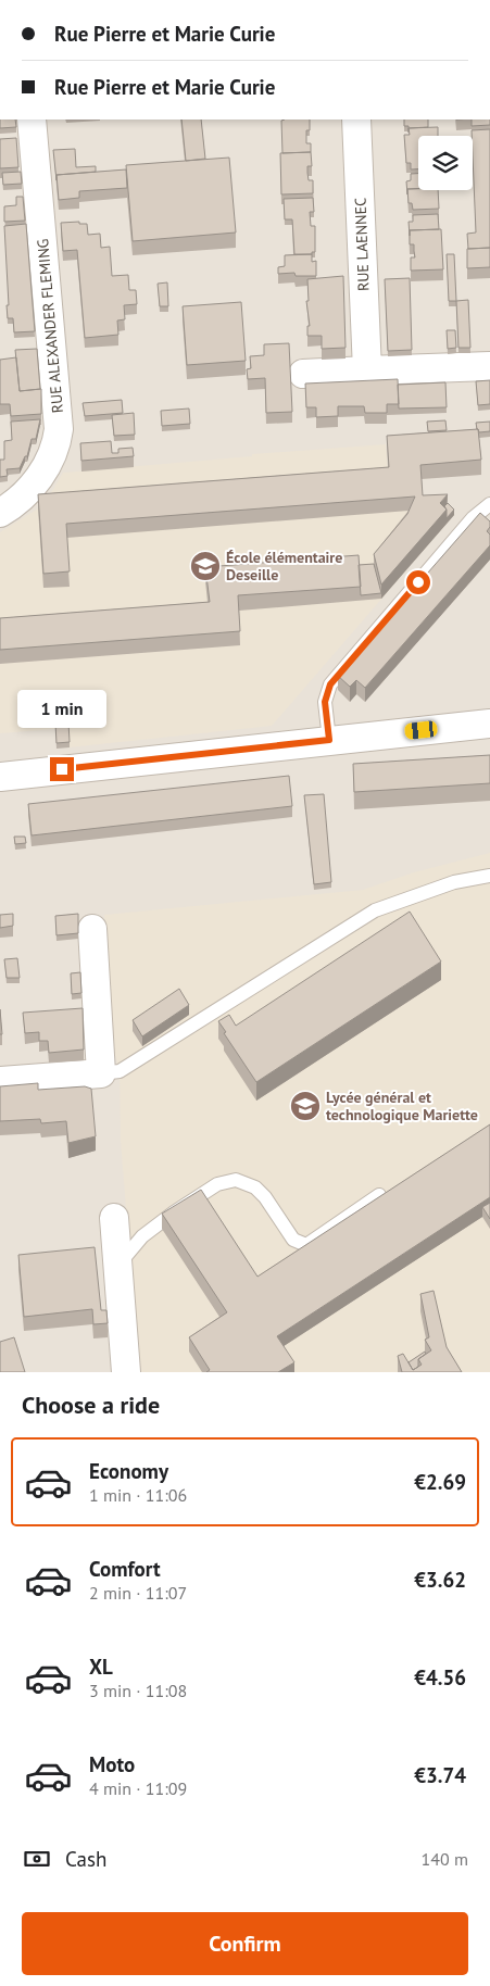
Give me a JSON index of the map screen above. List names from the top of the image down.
{
  "streets": {
    "street": ["RUE LAENNEC", "RUE ALEXANDER FLEMING"]
  },
  "places": {
    "school or university": ["École élémentaire Deseille", "Lycée général et technologique Mariette"]
  },
  "page": {
    "banner": ["Rue Pierre et Marie Curie", "Rue Pierre et Marie Curie"],
    "bubble": "1 min",
    "heading": "Choose a ride",
    "list": [
      {
        "name": "Economy",
        "note": "1 min · 11:06",
        "value": "€2.69"
      },
      {
        "name": "Comfort",
        "note": "2 min · 11:07",
        "value": "€3.62"
      },
      {
        "name": "XL",
        "note": "3 min · 11:08",
        "value": "€4.56"
      },
      {
        "name": "Moto",
        "note": "4 min · 11:09",
        "value": "€3.74"
      }
    ],
    "pay": ["Cash", "140 m"],
    "buttons": "Confirm"
  }
}
